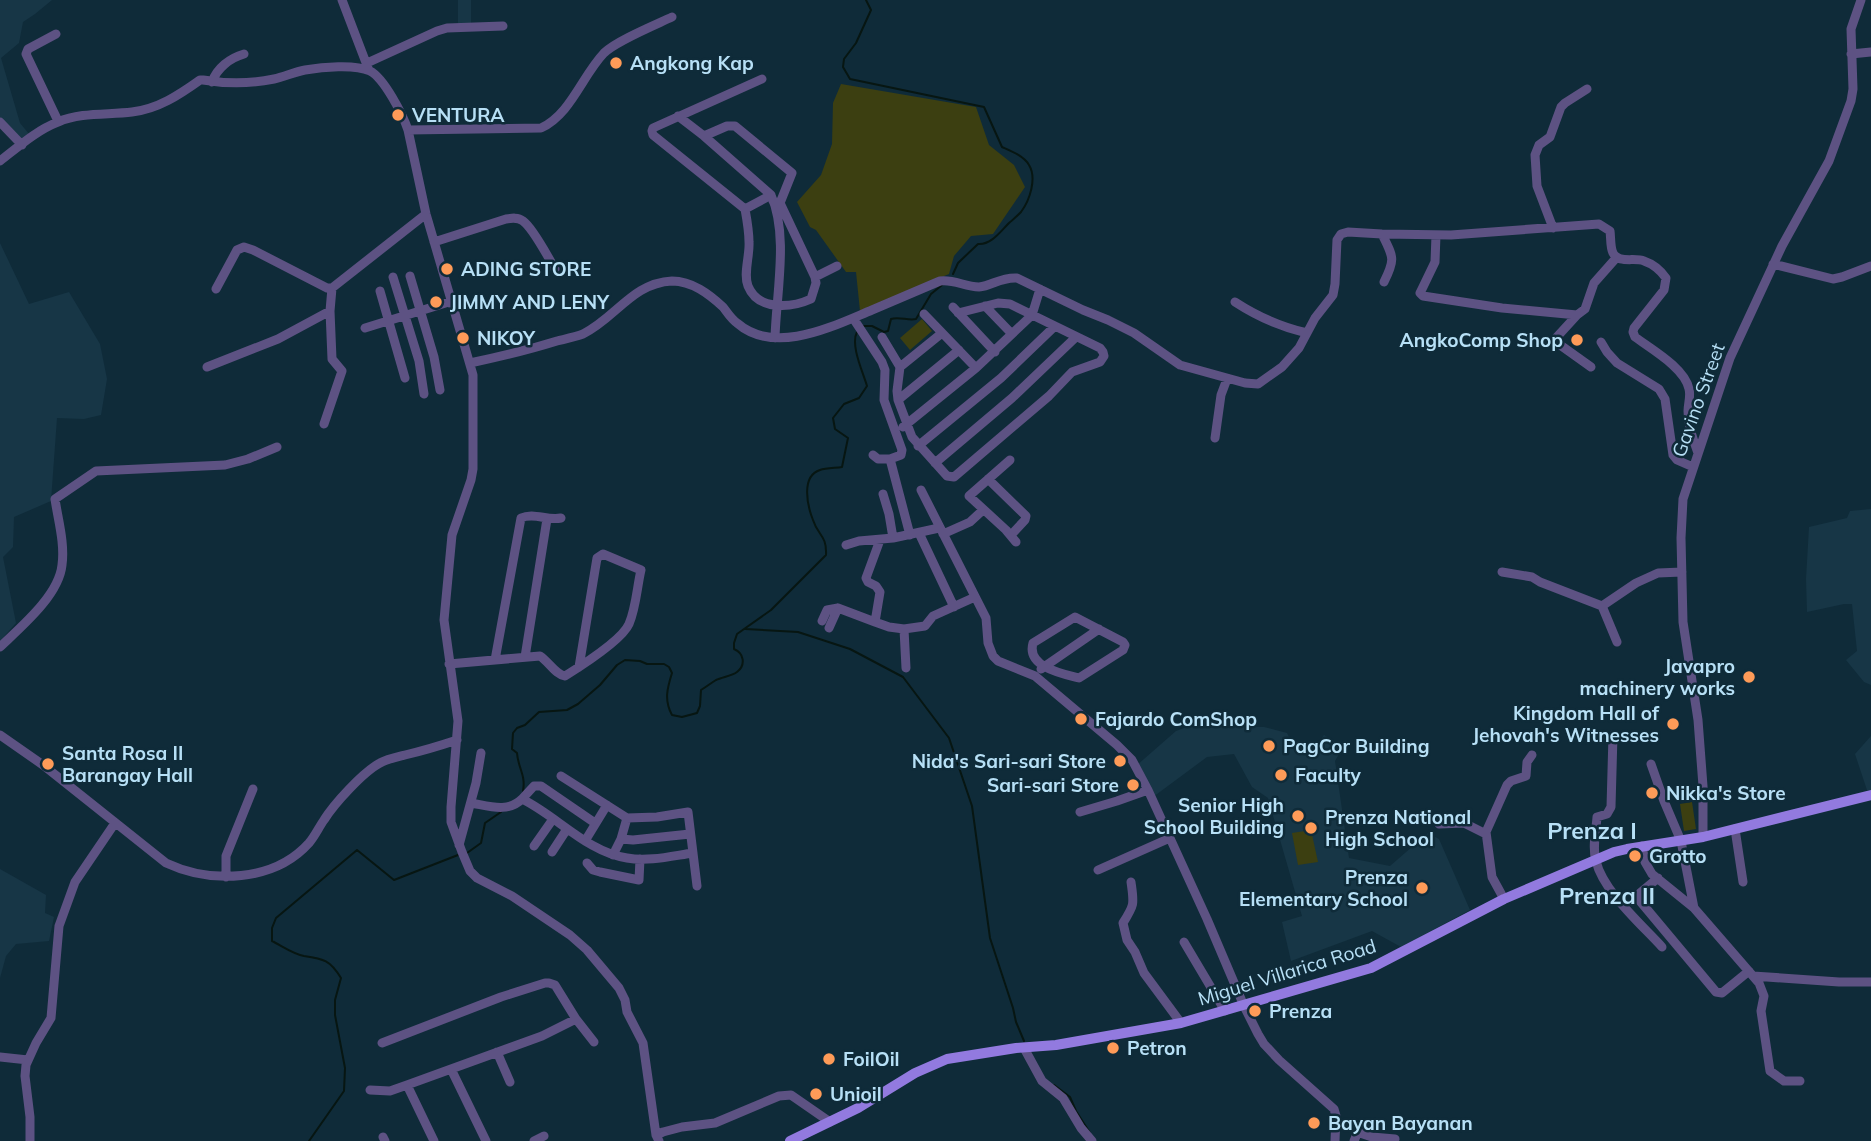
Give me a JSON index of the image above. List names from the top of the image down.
{
  "streets": {
    "main road": ["Miguel Villarica Road"],
    "street": ["Gavino Street"]
  },
  "crossings": [
    ["Gavino Street", "Miguel Villarica Road"]
  ],
  "districts": ["Prenza I", "Prenza II"],
  "places": [
    "Angkong Kap",
    "VENTURA",
    "ADING STORE",
    "JIMMY AND LENY",
    "NIKOY",
    "AngkoComp Shop",
    "Javapro machinery works",
    "Fajardo ComShop",
    "Kingdom Hall of Jehovah's Witnesses",
    "PagCor Building",
    "Nida's Sari-sari Store",
    "Santa Rosa II Barangay Hall",
    "Faculty",
    "Sari-sari Store",
    "Nikka's Store",
    "Senior High School Building",
    "Prenza National High School",
    "Grotto",
    "Prenza Elementary School",
    "Prenza",
    "Petron",
    "FoilOil",
    "Unioil",
    "Bayan Bayanan"
  ]
}
